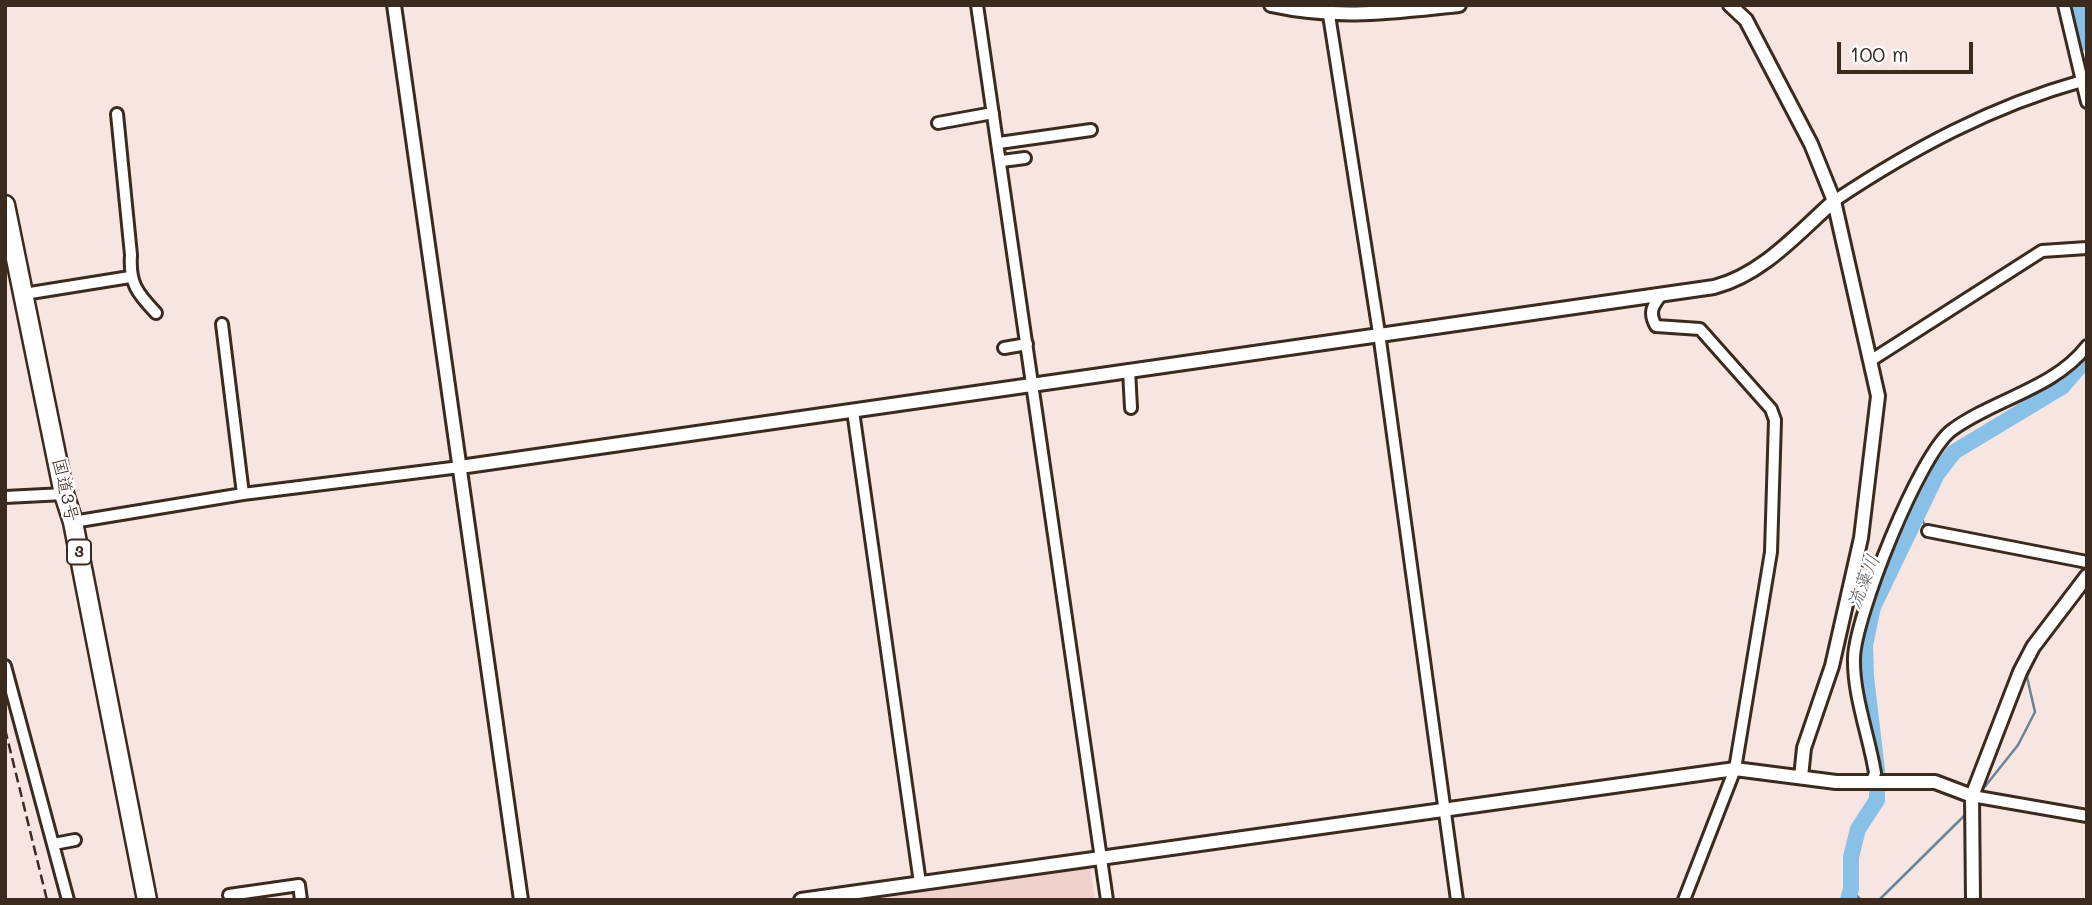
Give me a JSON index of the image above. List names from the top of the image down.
{
  "streets": {
    "highway": ["国道3号", "3"]
  },
  "water": ["流藻川"],
  "scale_bar": "100 m"
}
